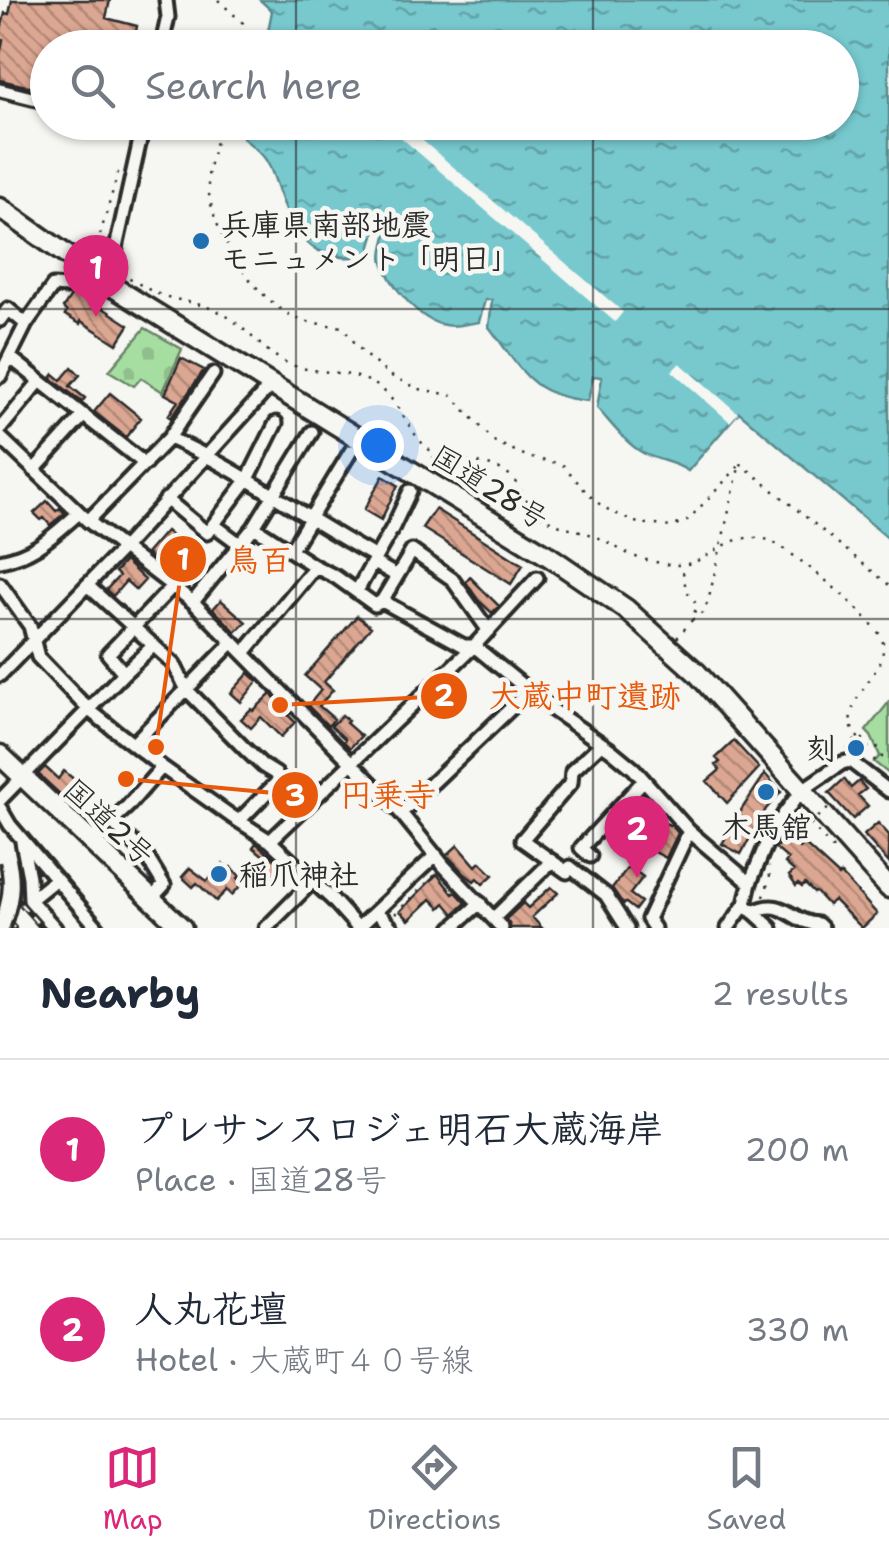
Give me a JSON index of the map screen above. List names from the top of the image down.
{
  "streets": {
    "highway": ["国道28号", "国道2号"]
  },
  "places": [
    "兵庫県南部地震 モニュメント「明日」",
    "大蔵中町遺跡",
    "鳥百",
    "刻",
    "円乗寺",
    "木馬舘",
    "稲爪神社"
  ],
  "page": {
    "search": "Search here",
    "pins": ["1", "2"],
    "heading": ["Nearby", "2 results"],
    "list": [
      {
        "mark": "1",
        "name": "プレサンスロジェ明石大蔵海岸",
        "note": "Place · 国道28号",
        "value": "200 m"
      },
      {
        "mark": "2",
        "name": "人丸花壇",
        "note": "Hotel · 大蔵町４０号線",
        "value": "330 m"
      }
    ],
    "nav": ["Map", "Directions", "Saved"]
  }
}
